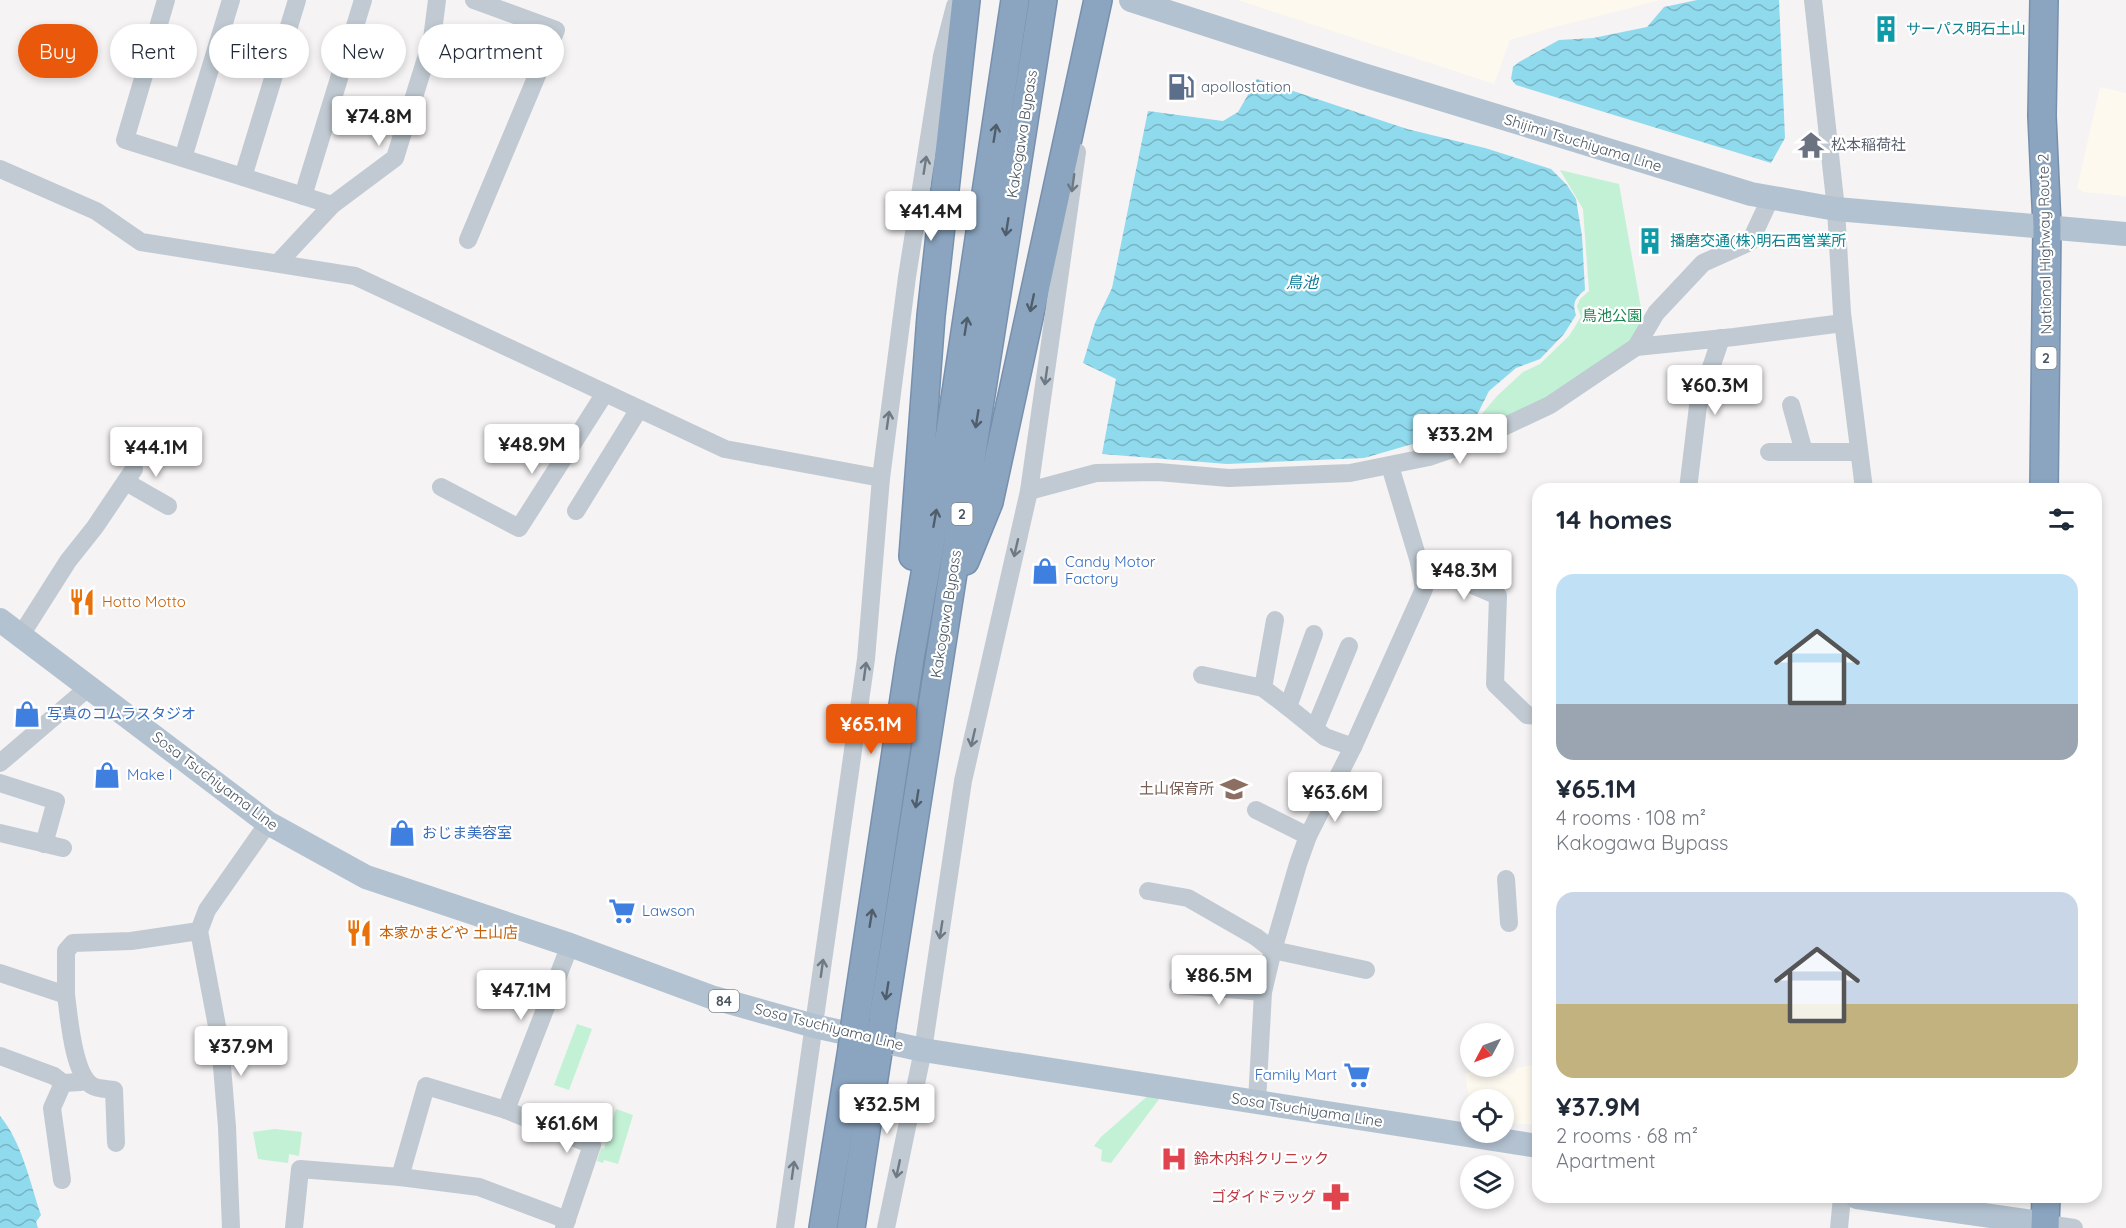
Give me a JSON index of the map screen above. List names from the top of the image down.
{
  "streets": {
    "highway": ["Kakogawa Bypass", "National Highway Route 2", "2"],
    "main road": ["Shijimi Tsuchiyama Line", "Sosa Tsuchiyama Line", "84"]
  },
  "crossings": [
    ["Shijimi Tsuchiyama Line", "National Highway Route 2"]
  ],
  "water": ["鳥池"],
  "parks": ["鳥池公園"],
  "places": {
    "building": ["サーパス明石土山", "播磨交通(株)明石西営業所"],
    "fuel station": ["apollostation"],
    "temple": ["松本稲荷社"],
    "shop": [
      "Candy Motor Factory",
      "写真のコムラスタジオ",
      "Make I",
      "おじま美容室"
    ],
    "restaurant": ["Hotto Motto", "本家かまどや 土山店"],
    "school or university": ["土山保育所"],
    "supermarket": ["Lawson", "Family Mart"],
    "hospital": ["鈴木内科クリニック"],
    "pharmacy": ["ゴダイドラッグ"]
  },
  "north": "bottom left",
  "page": {
    "chip": [
      "Buy",
      "Rent",
      "Filters",
      "New",
      "Apartment"
    ],
    "price": [
      "¥74.8M",
      "¥41.4M",
      "¥60.3M",
      "¥33.2M",
      "¥48.9M",
      "¥44.1M",
      "¥48.3M",
      "¥65.1M",
      "¥63.6M",
      "¥86.5M",
      "¥47.1M",
      "¥37.9M",
      "¥32.5M",
      "¥61.6M"
    ],
    "heading": "14 homes",
    "list": [
      {
        "name": "¥65.1M",
        "note": "4 rooms · 108 m² · Kakogawa Bypass"
      },
      {
        "name": "¥37.9M",
        "note": "2 rooms · 68 m² · Apartment"
      }
    ]
  }
}
